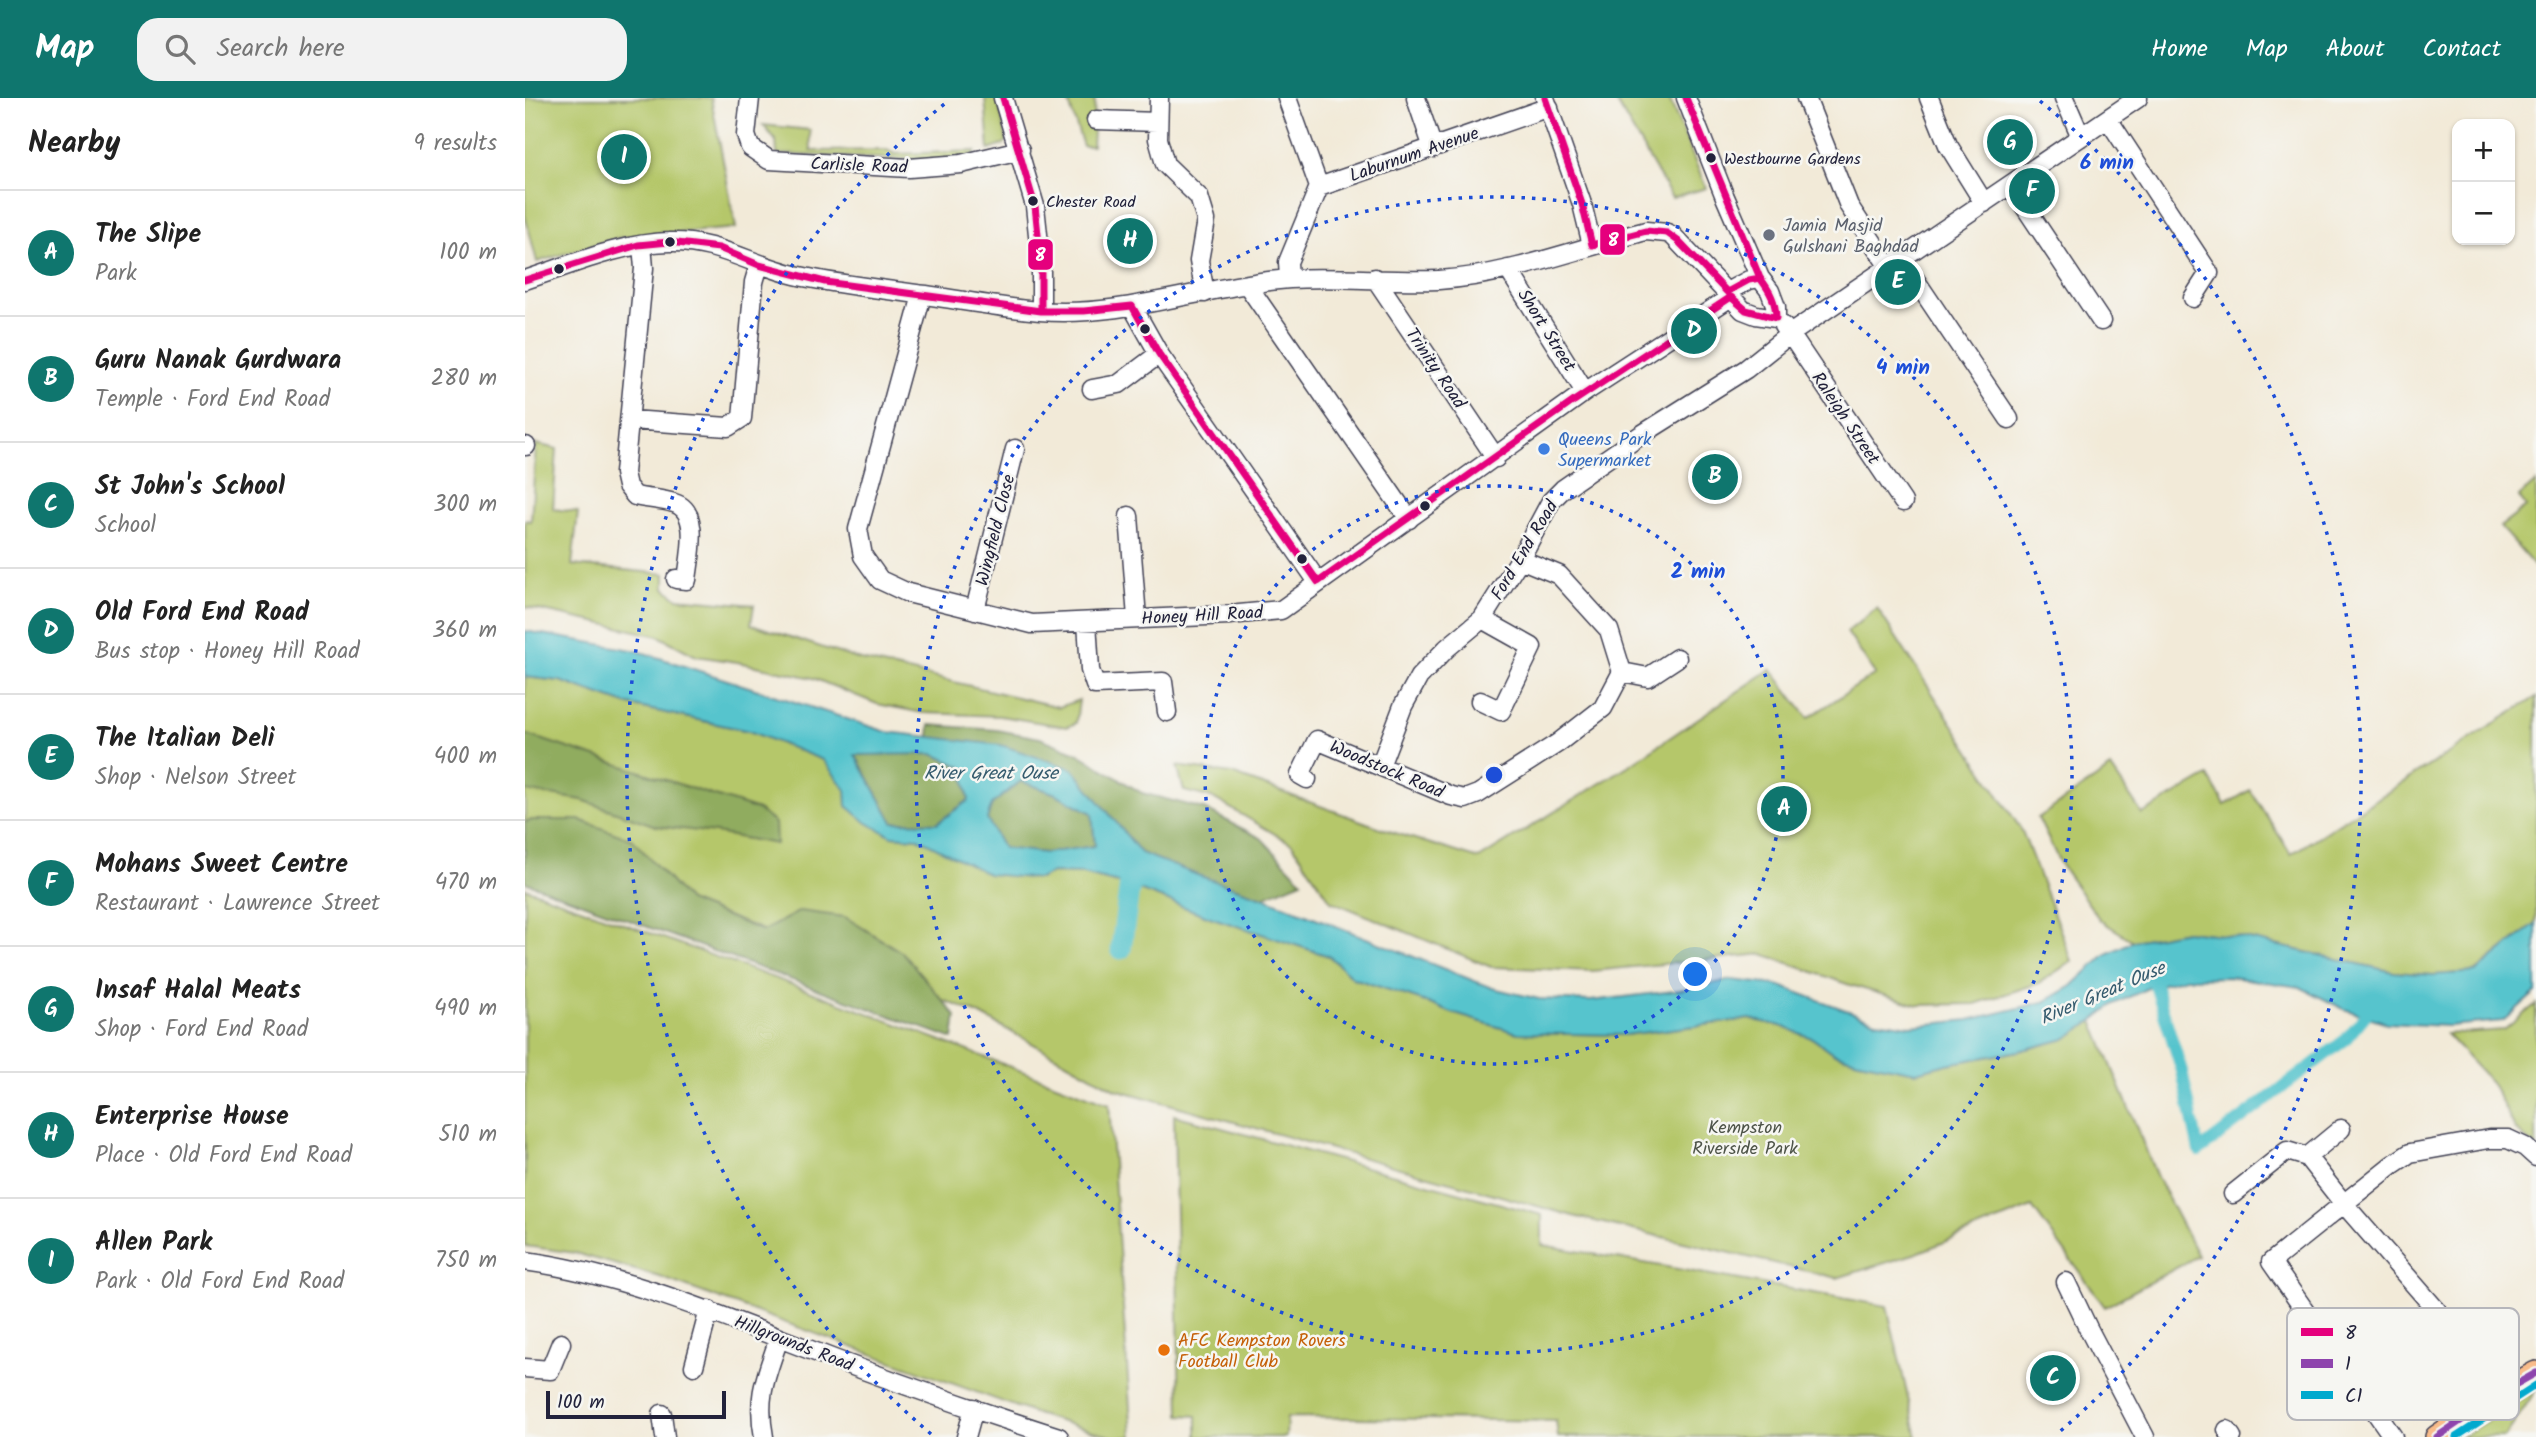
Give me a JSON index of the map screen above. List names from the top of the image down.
{
  "streets": {
    "street": [
      "Laburnum Avenue",
      "Carlisle Road",
      "Short Street",
      "Trinity Road",
      "Raleigh Street",
      "Wingfield Close",
      "Ford End Road",
      "Honey Hill Road",
      "Woodstock Road",
      "Hillgrounds Road"
    ]
  },
  "crossings": [
    ["Short Street", "Honey Hill Road"],
    ["Trinity Road", "Honey Hill Road"],
    ["Raleigh Street", "Ford End Road"],
    ["Wingfield Close", "Honey Hill Road"],
    ["Ford End Road", "Woodstock Road"]
  ],
  "water": ["River Great Ouse"],
  "parks": ["Kempston Riverside Park"],
  "places": [
    "Westbourne Gardens",
    "Chester Road",
    "Jamia Masjid Gulshani Baghdad",
    "Queens Park Supermarket",
    "AFC Kempston Rovers Football Club"
  ],
  "lines": ["transit line 8", "transit line 1", "transit line C1"],
  "legend": ["8", "1", "C1"],
  "scale_bar": "100 m",
  "page": {
    "header": "Map",
    "search": "Search here",
    "nav": [
      "Home",
      "Map",
      "About",
      "Contact"
    ],
    "heading": ["Nearby", "9 results"],
    "pins": [
      "G",
      "I",
      "F",
      "H",
      "E",
      "D",
      "B",
      "A",
      "C"
    ],
    "map_buttons": ["+", "−"],
    "list": [
      {
        "mark": "A",
        "name": "The Slipe",
        "note": "Park",
        "value": "100 m"
      },
      {
        "mark": "B",
        "name": "Guru Nanak Gurdwara",
        "note": "Temple · Ford End Road",
        "value": "280 m"
      },
      {
        "mark": "C",
        "name": "St John's School",
        "note": "School",
        "value": "300 m"
      },
      {
        "mark": "D",
        "name": "Old Ford End Road",
        "note": "Bus stop · Honey Hill Road",
        "value": "360 m"
      },
      {
        "mark": "E",
        "name": "The Italian Deli",
        "note": "Shop · Nelson Street",
        "value": "400 m"
      },
      {
        "mark": "F",
        "name": "Mohans Sweet Centre",
        "note": "Restaurant · Lawrence Street",
        "value": "470 m"
      },
      {
        "mark": "G",
        "name": "Insaf Halal Meats",
        "note": "Shop · Ford End Road",
        "value": "490 m"
      },
      {
        "mark": "H",
        "name": "Enterprise House",
        "note": "Place · Old Ford End Road",
        "value": "510 m"
      },
      {
        "mark": "I",
        "name": "Allen Park",
        "note": "Park · Old Ford End Road",
        "value": "750 m"
      }
    ],
    "scale": "100 m"
  },
  "rings": ["6 min", "4 min", "2 min"]
}
